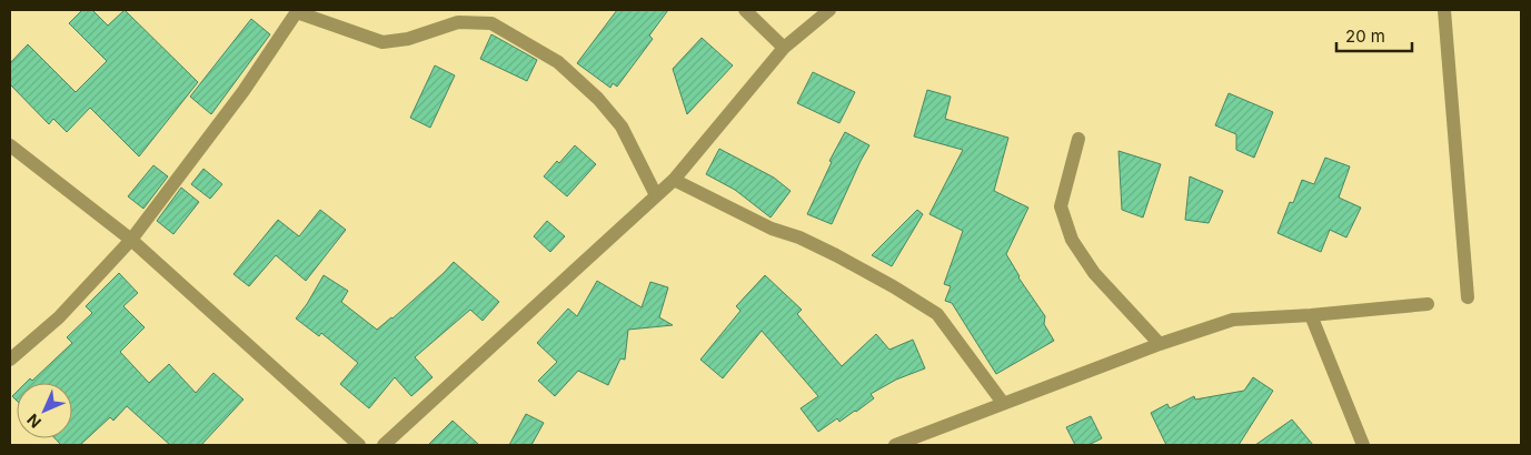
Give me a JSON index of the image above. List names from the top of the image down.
{
  "scale_bar": "20 m",
  "north": "bottom left"
}
